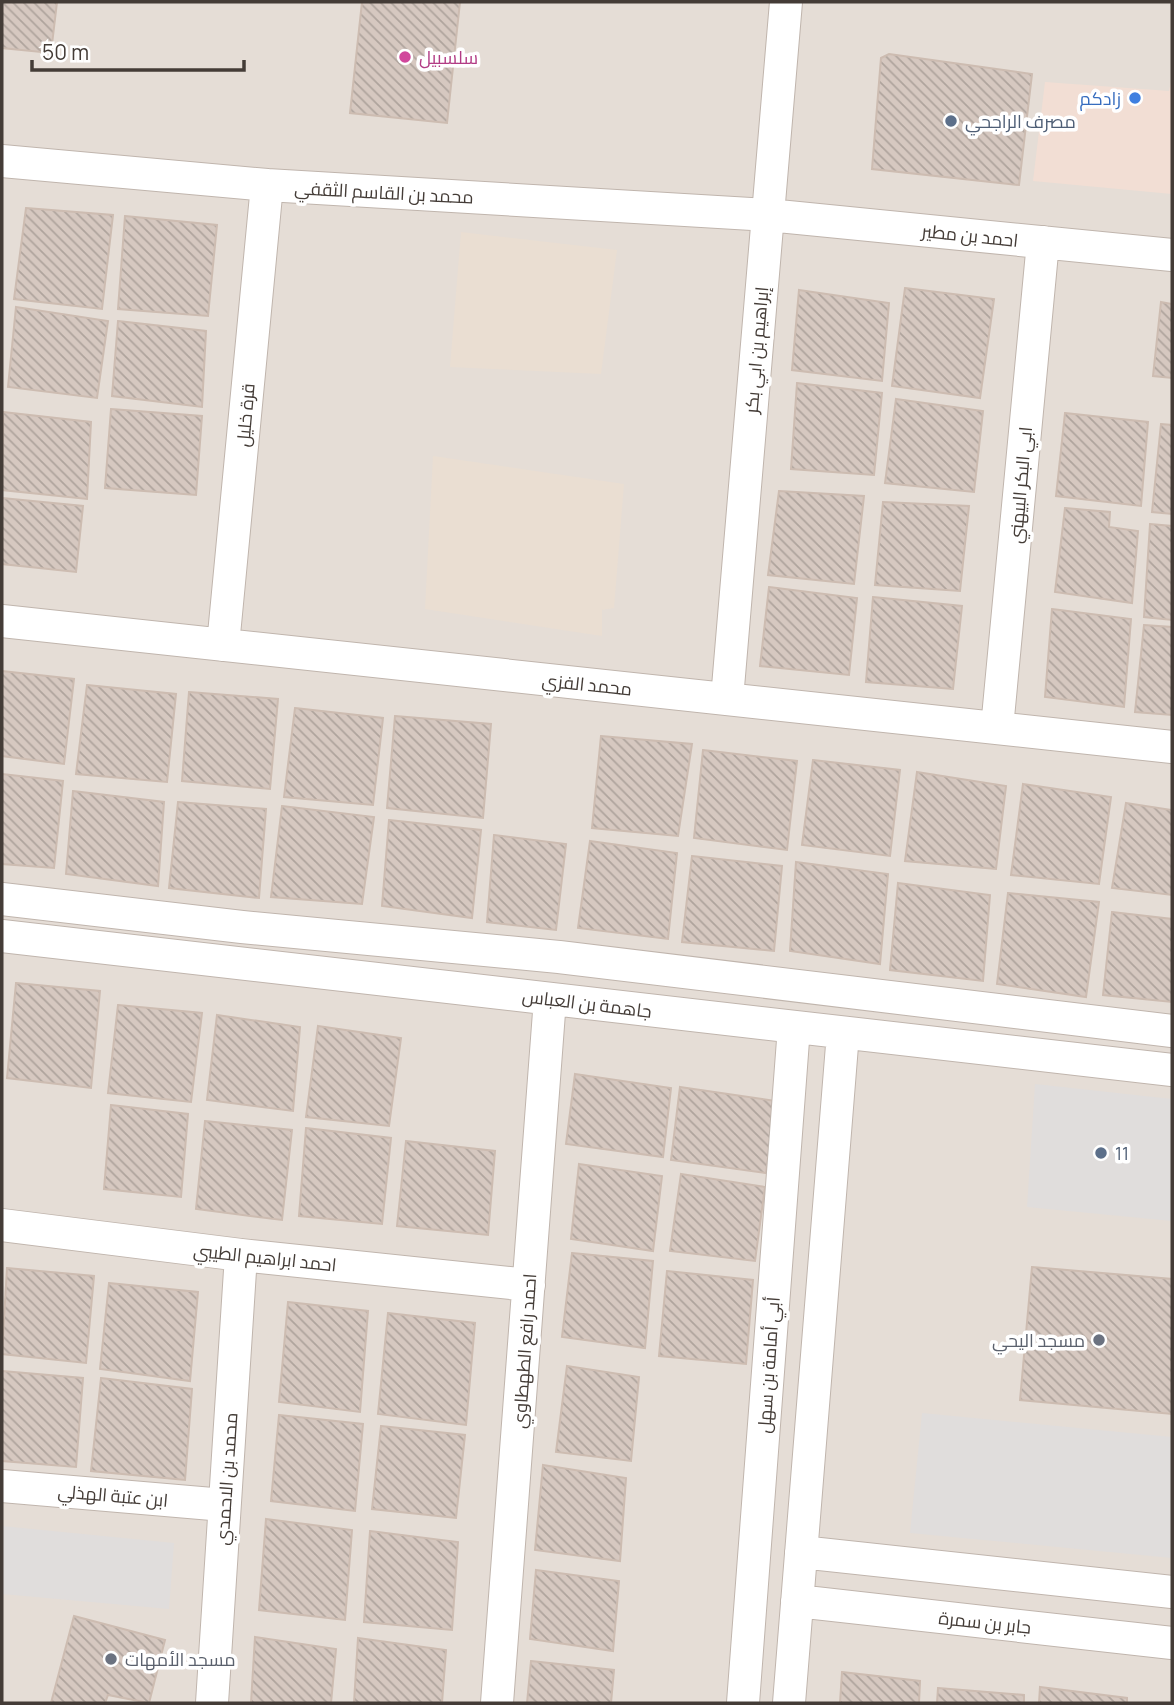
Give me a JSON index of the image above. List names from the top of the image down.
{
  "streets": {
    "street": [
      "محمد بن القاسم الثقفي",
      "احمد بن مطير",
      "إبراهيم بن ابي بكر",
      "قرة خليل",
      "ابي البكر البيهني",
      "محمد الفزي",
      "جاهمة بن العباس",
      "احمد ابراهيم الطيبي",
      "احمد رافع الطهطاوي",
      "أبي أمامة بن سهل",
      "محمد بن الاحمدي",
      "ابن عتبة الهذلي",
      "جابر بن سمرة"
    ]
  },
  "crossings": [
    ["محمد بن القاسم الثقفي", "احمد بن مطير"],
    ["محمد بن القاسم الثقفي", "إبراهيم بن ابي بكر"],
    ["محمد بن القاسم الثقفي", "قرة خليل"],
    ["احمد بن مطير", "إبراهيم بن ابي بكر"],
    ["احمد بن مطير", "ابي البكر البيهني"],
    ["إبراهيم بن ابي بكر", "محمد الفزي"],
    ["قرة خليل", "محمد الفزي"],
    ["ابي البكر البيهني", "محمد الفزي"],
    ["جاهمة بن العباس", "احمد رافع الطهطاوي"],
    ["جاهمة بن العباس", "أبي أمامة بن سهل"],
    ["احمد ابراهيم الطيبي", "احمد رافع الطهطاوي"],
    ["احمد ابراهيم الطيبي", "محمد بن الاحمدي"],
    ["محمد بن الاحمدي", "ابن عتبة الهذلي"]
  ],
  "places": [
    "سلسبيل",
    "زادكم",
    "مصرف الراجحي",
    "11",
    "مسجد اليحي",
    "مسجد الأمهات"
  ],
  "scale_bar": "50 m"
}
